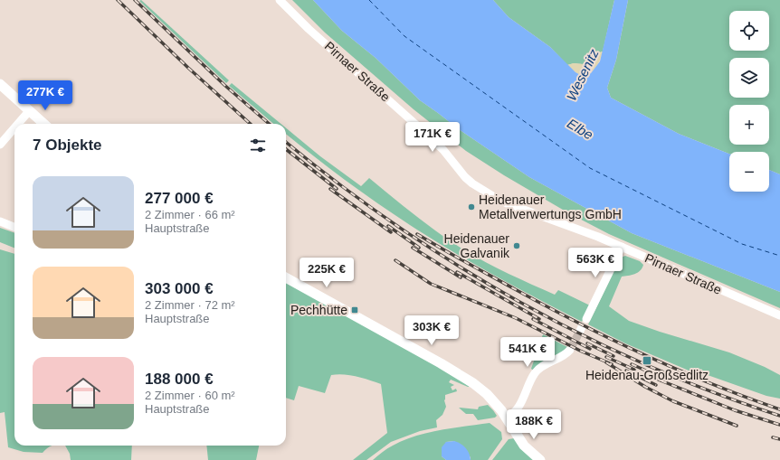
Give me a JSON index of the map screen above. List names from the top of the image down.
{
  "streets": {
    "street": ["Pirnaer Straße"]
  },
  "water": ["Wesenitz", "Elbe"],
  "places": {
    "other": ["Heidenauer Metallverwertungs GmbH", "Heidenauer Galvanik"],
    "transit": ["Pechhütte", "Heidenau-Großsedlitz"]
  },
  "page": {
    "map_buttons": ["+", "−"],
    "price": [
      "277K €",
      "171K €",
      "563K €",
      "225K €",
      "303K €",
      "541K €",
      "188K €"
    ],
    "heading": "7 Objekte",
    "list": [
      {
        "name": "277 000 €",
        "note": "2 Zimmer · 66 m² · Hauptstraße"
      },
      {
        "name": "303 000 €",
        "note": "2 Zimmer · 72 m² · Hauptstraße"
      },
      {
        "name": "188 000 €",
        "note": "2 Zimmer · 60 m² · Hauptstraße"
      }
    ]
  }
}
